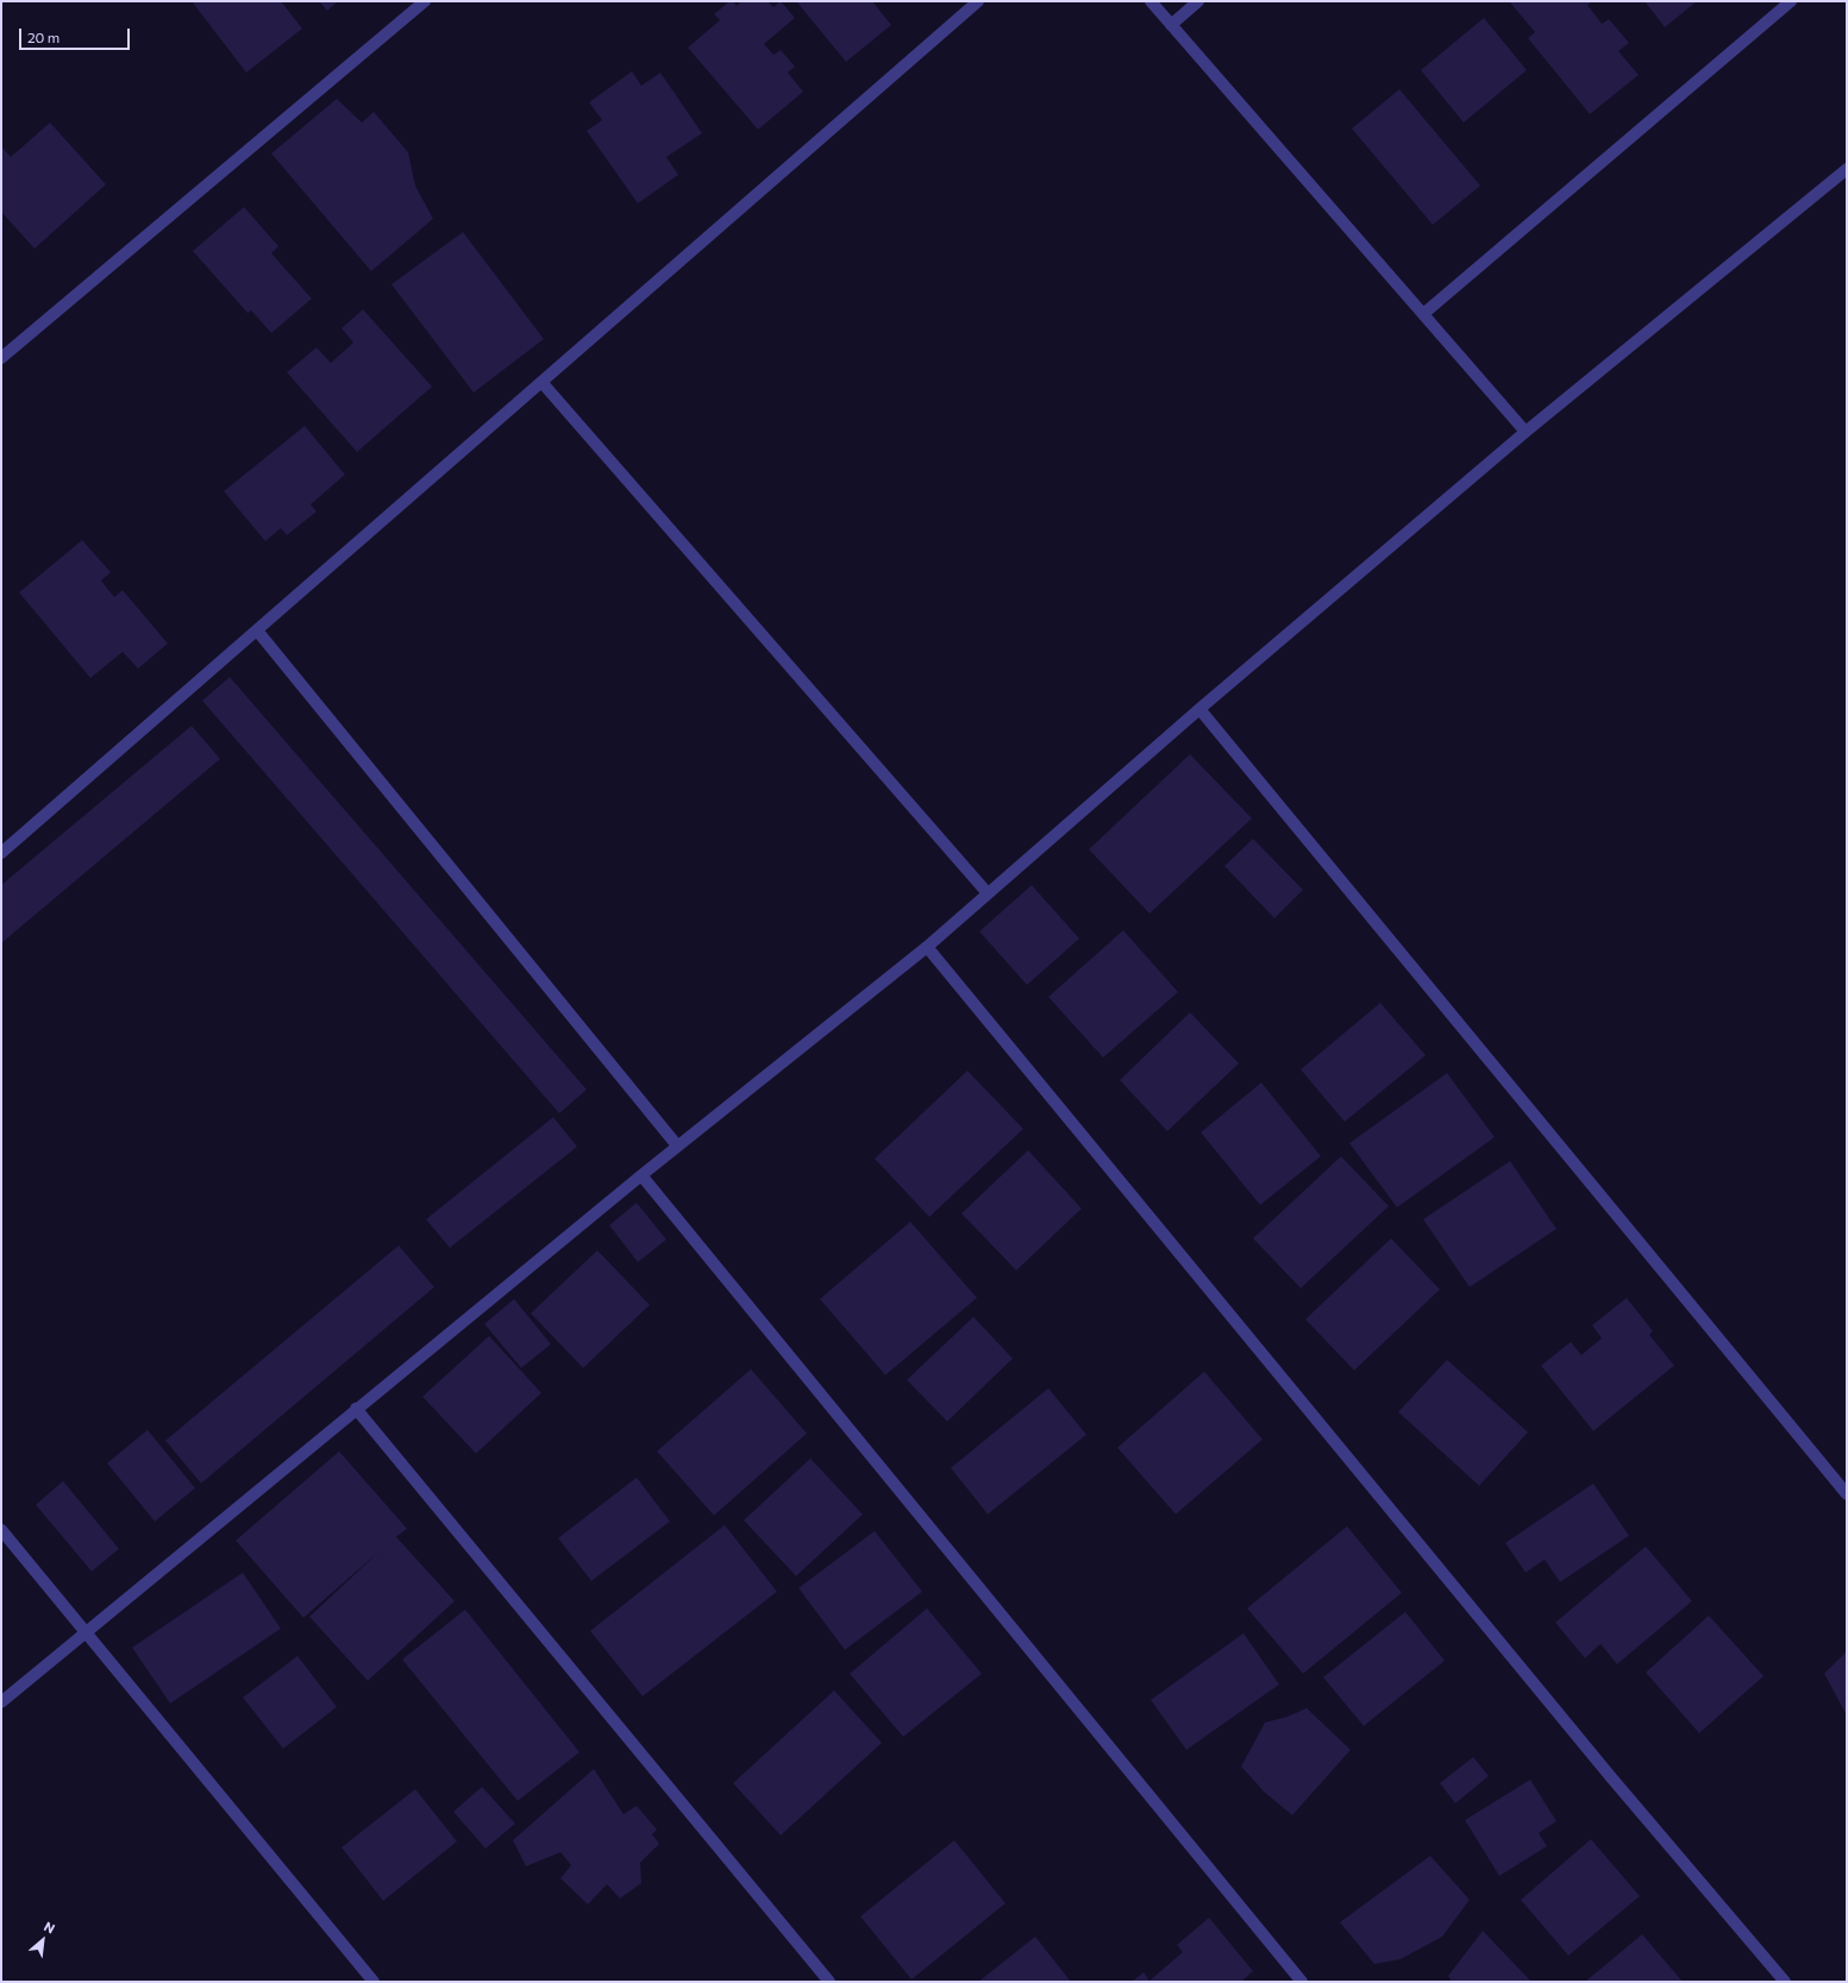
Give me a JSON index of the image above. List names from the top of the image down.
{
  "scale_bar": "20 m",
  "north": "top right"
}
